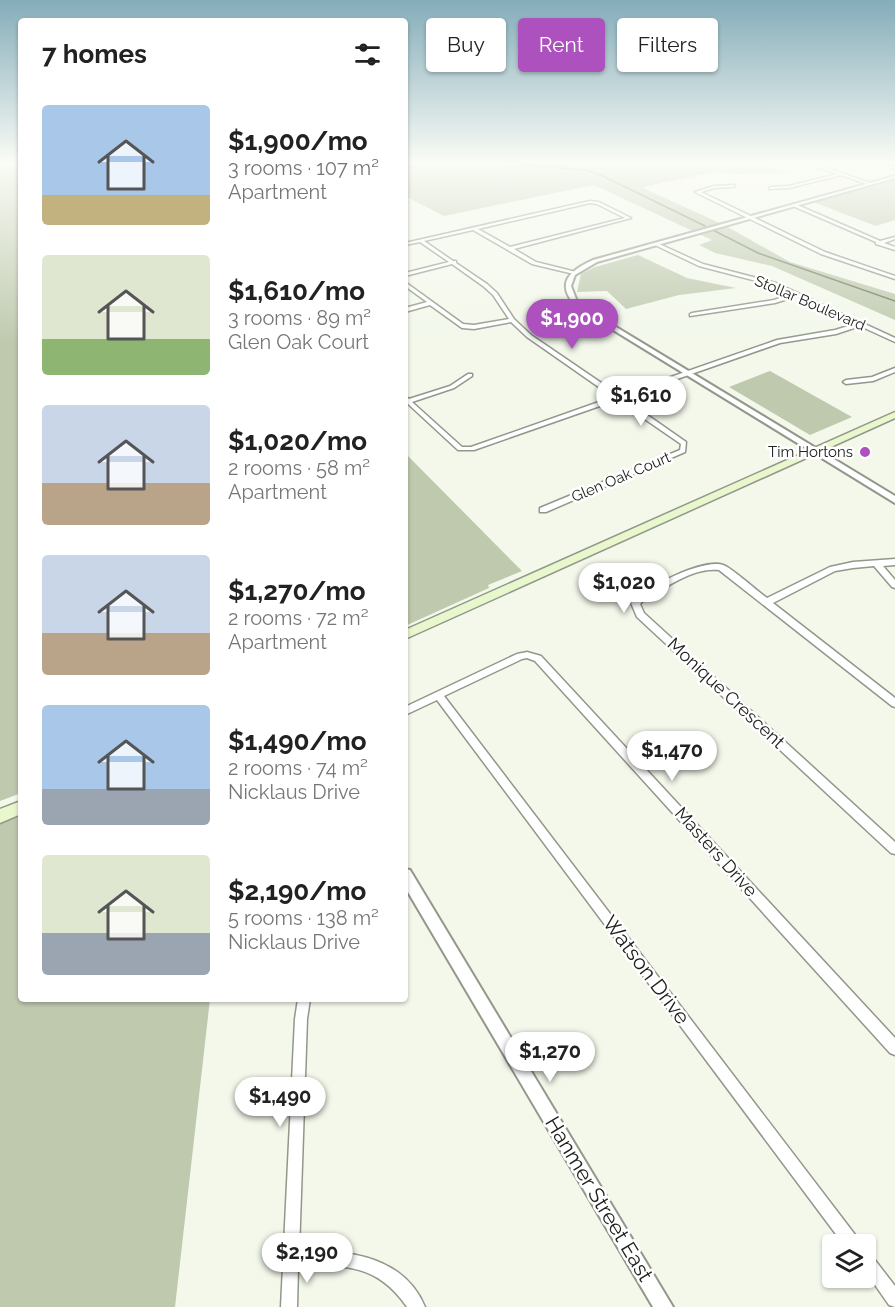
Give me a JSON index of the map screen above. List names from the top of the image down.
{
  "streets": {
    "street": [
      "Stollar Boulevard",
      "Glen Oak Court",
      "Monique Crescent",
      "Masters Drive",
      "Watson Drive",
      "Hanmer Street East"
    ]
  },
  "crossings": [
    ["Masters Drive", "Watson Drive"]
  ],
  "places": ["Tim Hortons"],
  "page": {
    "chip": ["Buy", "Rent", "Filters"],
    "heading": "7 homes",
    "list": [
      {
        "name": "$1,900/mo",
        "note": "3 rooms · 107 m² · Apartment"
      },
      {
        "name": "$1,610/mo",
        "note": "3 rooms · 89 m² · Glen Oak Court"
      },
      {
        "name": "$1,020/mo",
        "note": "2 rooms · 58 m² · Apartment"
      },
      {
        "name": "$1,270/mo",
        "note": "2 rooms · 72 m² · Apartment"
      },
      {
        "name": "$1,490/mo",
        "note": "2 rooms · 74 m² · Nicklaus Drive"
      },
      {
        "name": "$2,190/mo",
        "note": "5 rooms · 138 m² · Nicklaus Drive"
      }
    ],
    "price": [
      "$1,900",
      "$1,610",
      "$1,020",
      "$1,470",
      "$1,270",
      "$1,490",
      "$2,190"
    ]
  }
}
